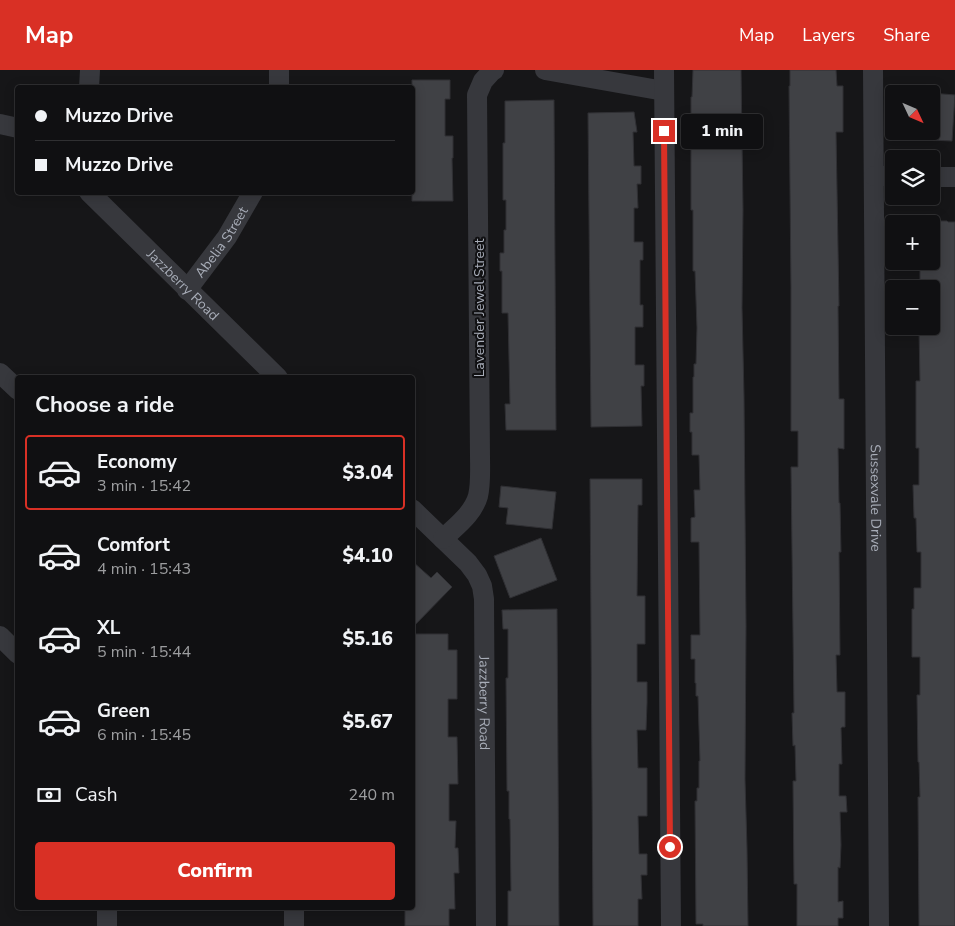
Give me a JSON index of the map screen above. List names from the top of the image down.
{
  "streets": {
    "street": [
      "Abelia Street",
      "Jazzberry Road",
      "Lavender Jewel Street",
      "Sussexvale Drive"
    ]
  },
  "crossings": [
    ["Abelia Street", "Jazzberry Road"],
    ["Jazzberry Road", "Lavender Jewel Street"]
  ],
  "north": "bottom right",
  "page": {
    "header": "Map",
    "nav": ["Map", "Layers", "Share"],
    "map_buttons": ["+", "−"],
    "banner": ["Muzzo Drive", "Muzzo Drive"],
    "bubble": "1 min",
    "heading": "Choose a ride",
    "list": [
      {
        "name": "Economy",
        "note": "3 min · 15:42",
        "value": "$3.04"
      },
      {
        "name": "Comfort",
        "note": "4 min · 15:43",
        "value": "$4.10"
      },
      {
        "name": "XL",
        "note": "5 min · 15:44",
        "value": "$5.16"
      },
      {
        "name": "Green",
        "note": "6 min · 15:45",
        "value": "$5.67"
      }
    ],
    "pay": ["Cash", "240 m"],
    "buttons": "Confirm"
  }
}
